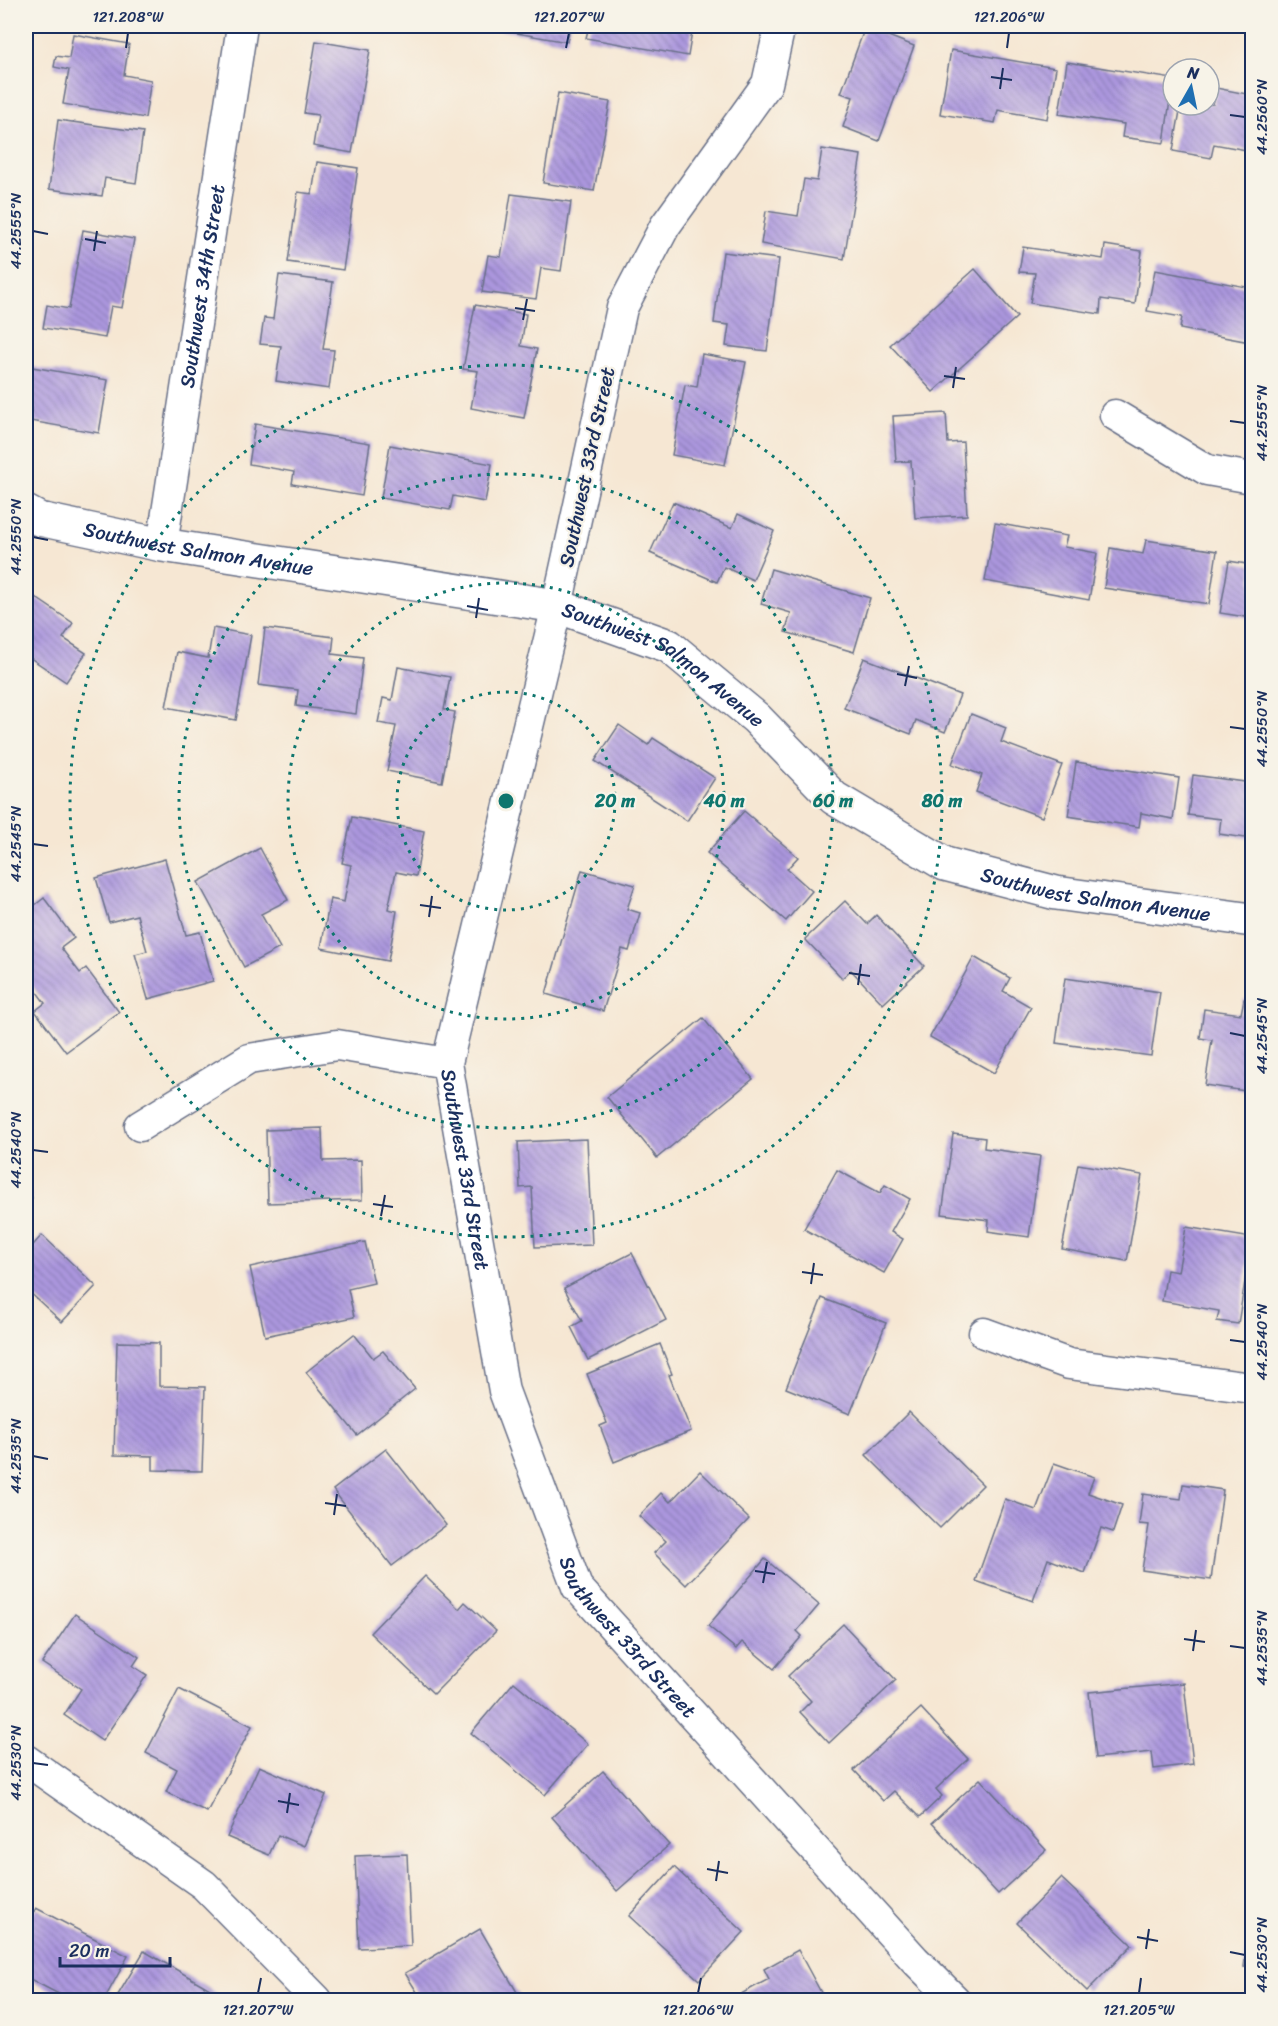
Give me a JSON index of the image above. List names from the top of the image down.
{
  "streets": {
    "street": ["Southwest 34th Street", "Southwest 33rd Street", "Southwest Salmon Avenue"]
  },
  "crossings": [
    ["Southwest 34th Street", "Southwest Salmon Avenue"],
    ["Southwest 33rd Street", "Southwest Salmon Avenue"]
  ],
  "scale_bar": "20 m",
  "north": "top",
  "coordinates": [
    "121.208°W",
    "121.207°W",
    "121.206°W",
    "44.2560°N",
    "44.2555°N",
    "44.2550°N",
    "44.2545°N",
    "44.2540°N",
    "44.2535°N",
    "44.2530°N",
    "121.205°W"
  ],
  "rings": [
    "20 m",
    "40 m",
    "60 m",
    "80 m"
  ]
}
